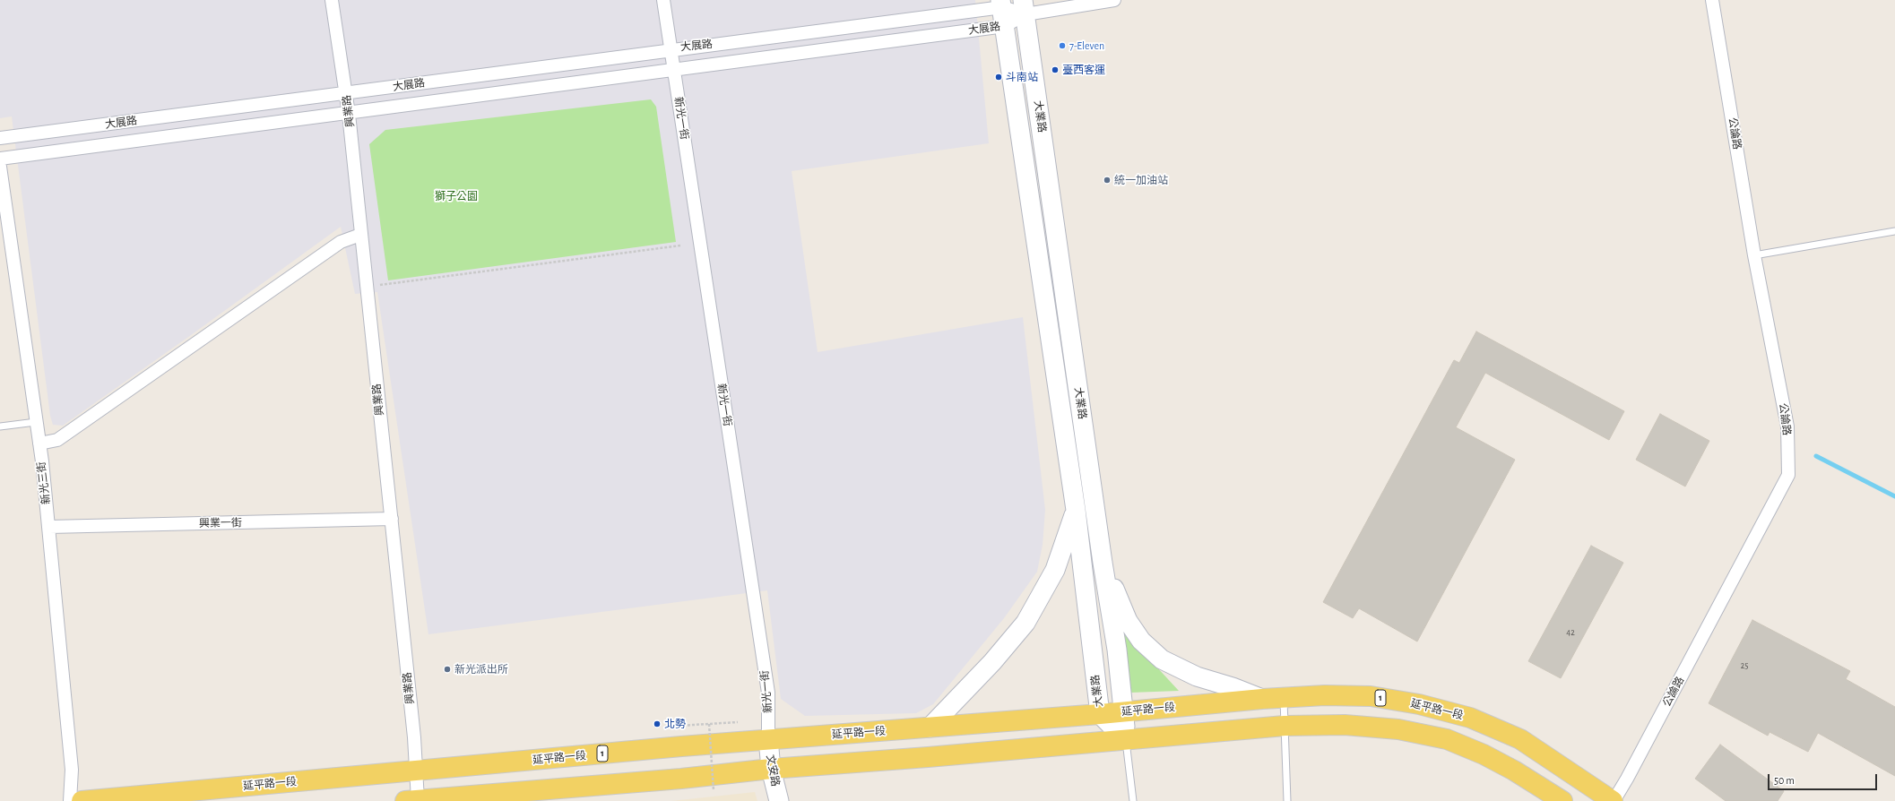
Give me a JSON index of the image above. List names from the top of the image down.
{
  "streets": {
    "main road": [
      "大業路",
      "1",
      "延平路一段",
      "文安路"
    ],
    "street": [
      "大展路",
      "興業路",
      "新光一街",
      "公論路",
      "新光三街",
      "興業一街"
    ]
  },
  "crossings": [
    ["大展路", "興業路"],
    ["大展路", "大業路"],
    ["大展路", "新光一街"],
    ["興業路", "興業一街"],
    ["興業路", "延平路一段"],
    ["大業路", "延平路一段"],
    ["新光一街", "延平路一段"],
    ["新光一街", "文安路"],
    ["公論路", "延平路一段"],
    ["新光三街", "興業一街"],
    ["延平路一段", "文安路"]
  ],
  "parks": ["獅子公園"],
  "places": [
    "7-Eleven",
    "臺西客運",
    "斗南站",
    "統一加油站",
    "新光派出所",
    "北勢"
  ],
  "house_numbers": ["42", "25"],
  "scale_bar": "50 m"
}
